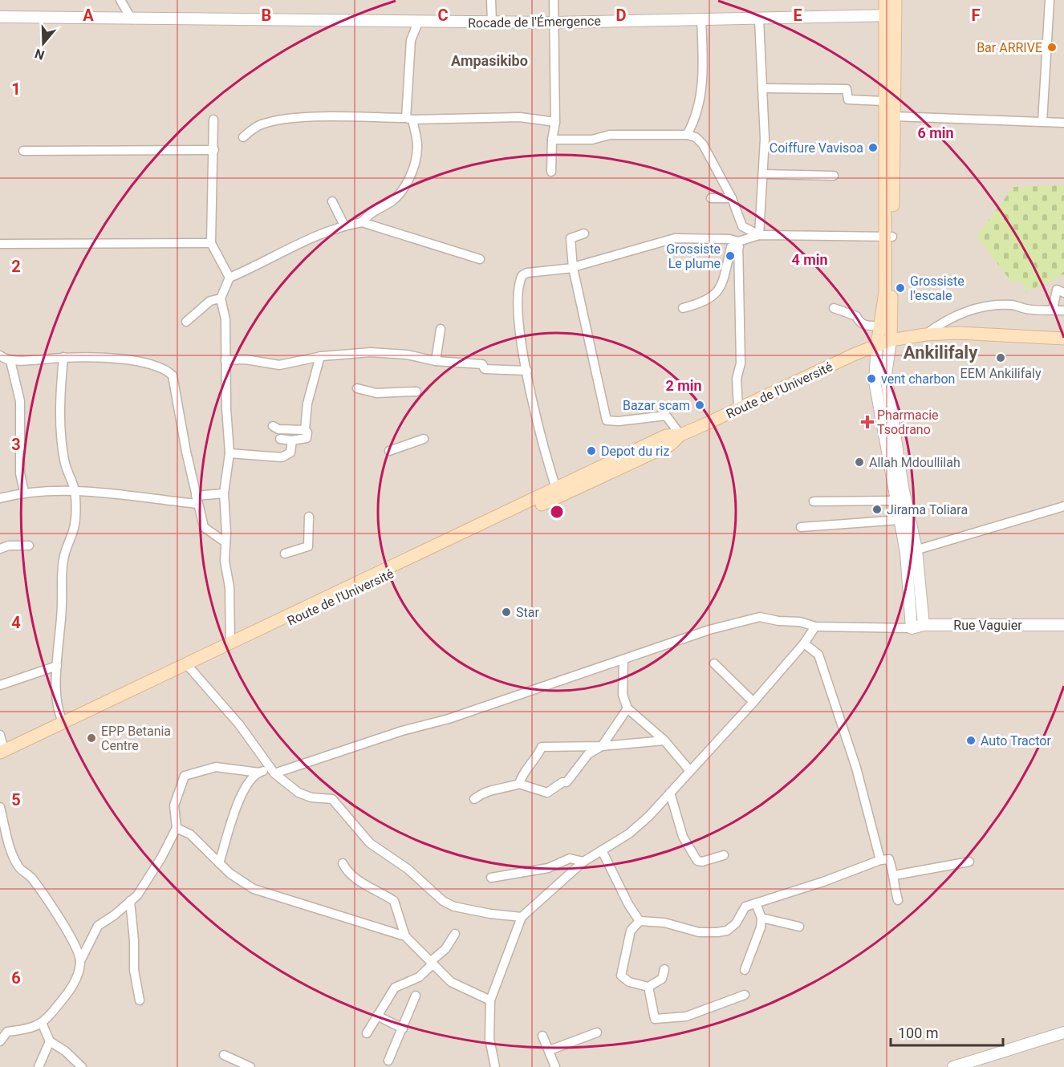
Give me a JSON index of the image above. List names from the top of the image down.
{
  "streets": {
    "main road": ["Route de l'Université"],
    "street": ["Rocade de l'Émergence", "Rue Vaguier"]
  },
  "districts": ["Ampasikibo", "Ankilifaly"],
  "places": {
    "other": [
      "Bar ARRIVE",
      "Coiffure Vavisoa",
      "Grossiste Le plume",
      "Grossiste l'escale",
      "EEM Ankilifaly",
      "vent charbon",
      "Bazar scam",
      "Depot du riz",
      "Allah Mdoullilah",
      "Jirama Toliara",
      "Star",
      "EPP Betania Centre",
      "Auto Tractor"
    ],
    "health": ["Pharmacie Tsodrano"]
  },
  "scale_bar": "100 m",
  "north": "bottom",
  "grid": {
    "columns": [
      "A",
      "B",
      "C",
      "D",
      "E",
      "F"
    ],
    "rows": [
      "1",
      "2",
      "3",
      "4",
      "5",
      "6"
    ]
  },
  "rings": ["6 min", "4 min", "2 min"]
}
